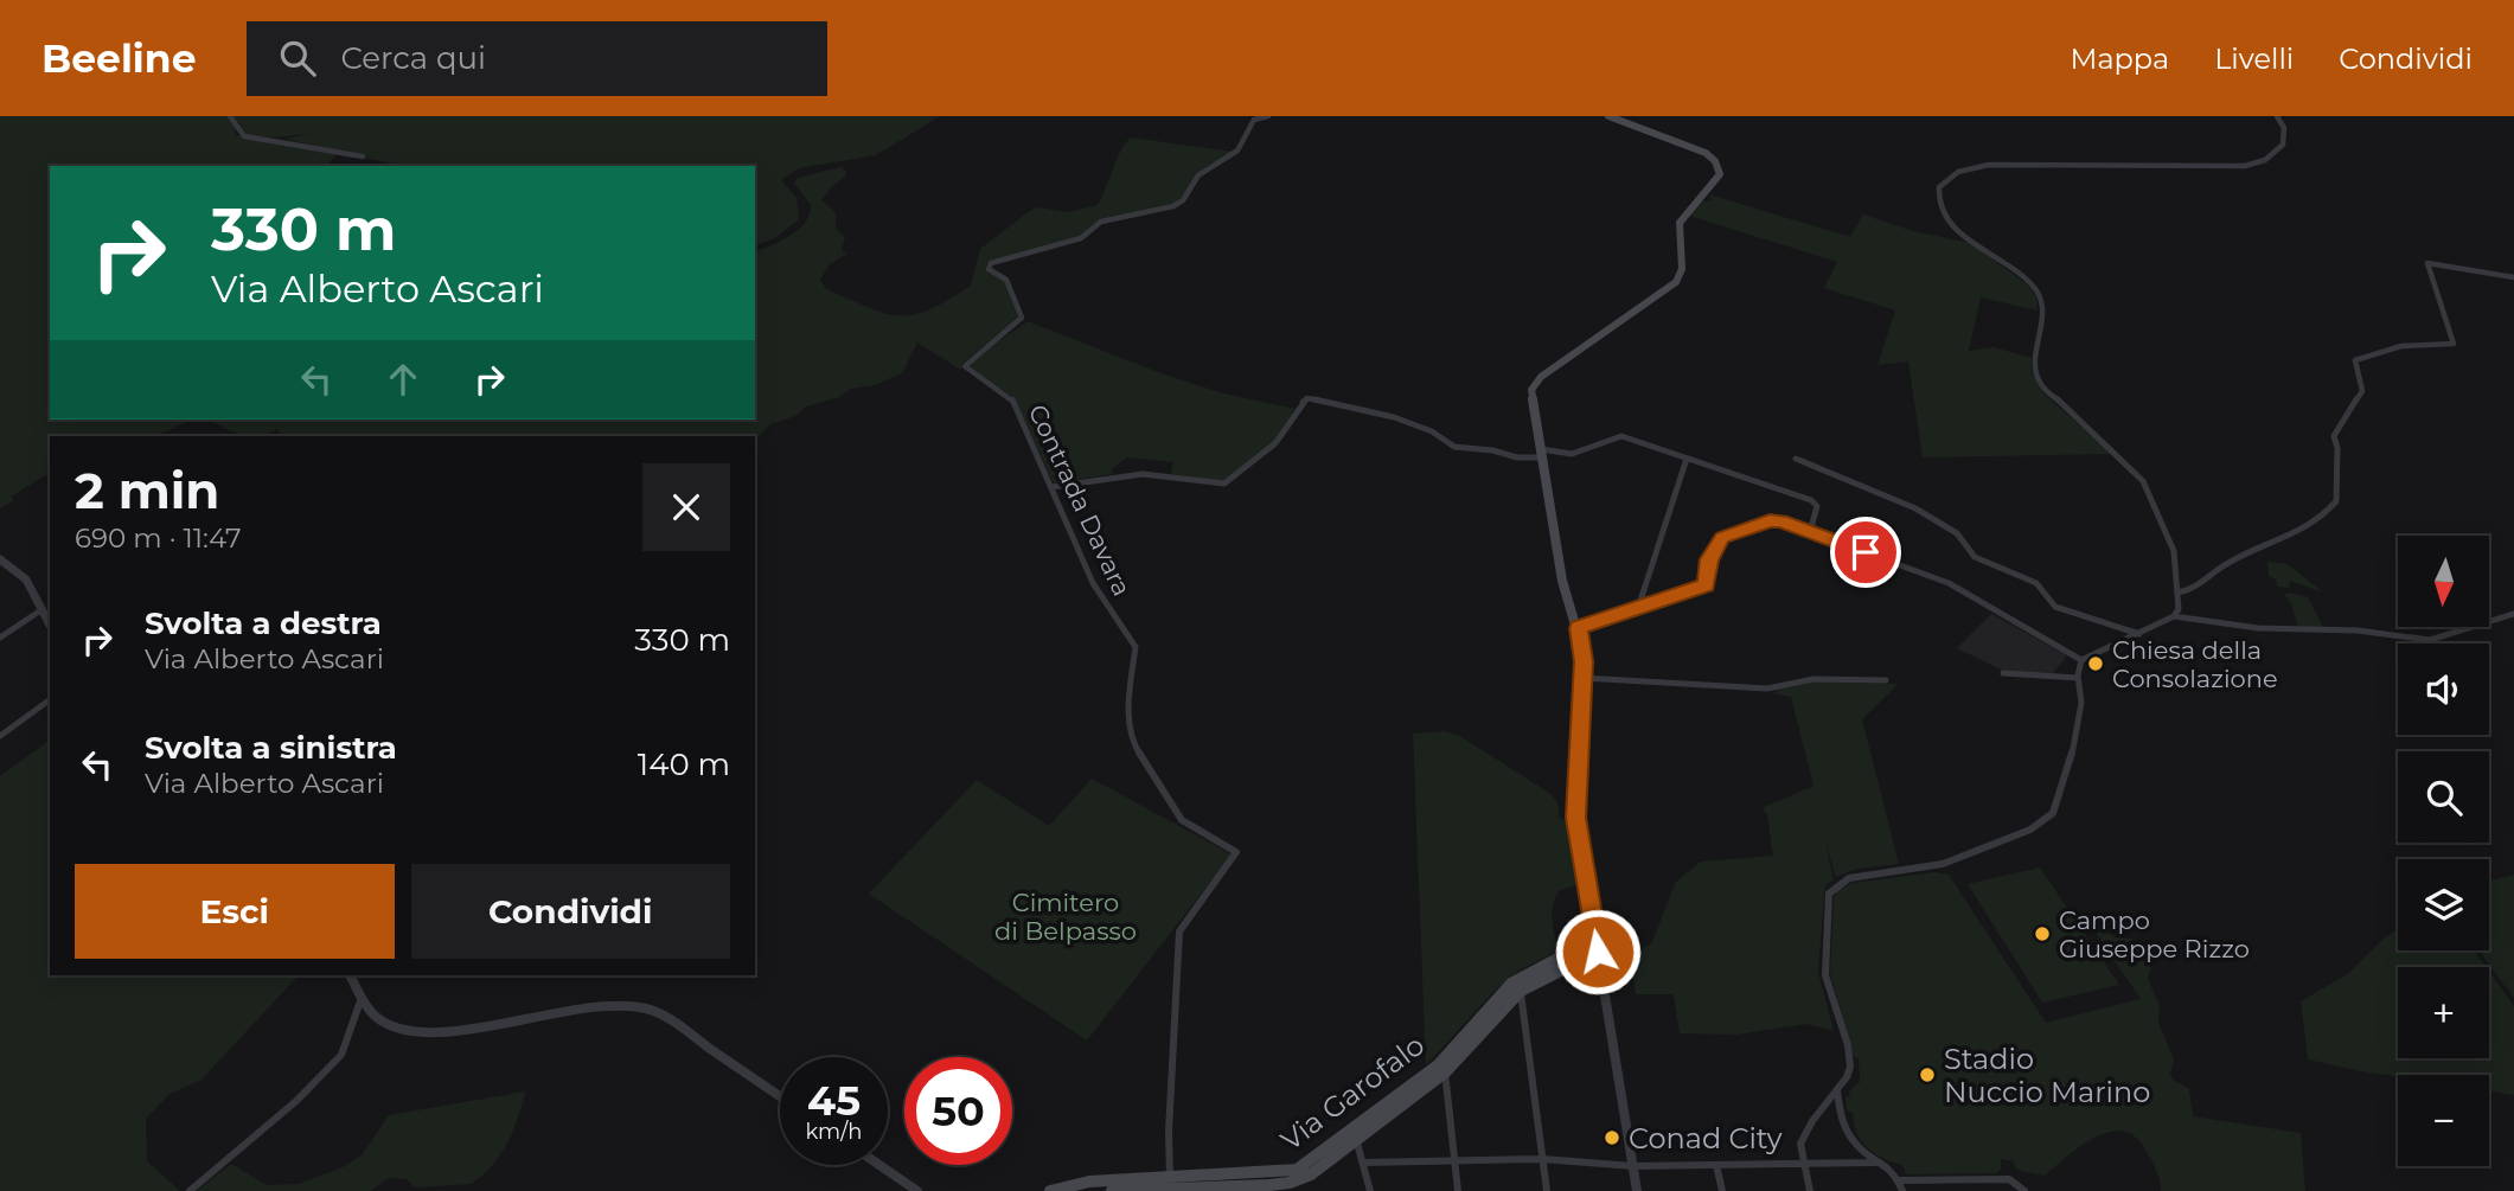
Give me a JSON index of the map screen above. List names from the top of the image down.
{
  "streets": {
    "main road": ["Via Garofalo"],
    "street": ["Contrada Davara"]
  },
  "crossings": [
    ["Contrada Davara", "Via Garofalo"]
  ],
  "parks": ["Cimitero di Belpasso"],
  "places": [
    "Chiesa della Consolazione",
    "Campo Giuseppe Rizzo",
    "Stadio Nuccio Marino",
    "Conad City"
  ],
  "north": "bottom",
  "page": {
    "header": "Beeline",
    "search": "Cerca qui",
    "nav": ["Mappa", "Livelli", "Condividi"],
    "turn": ["330 m", "Via Alberto Ascari"],
    "heading": ["2 min", "690 m · 11:47"],
    "map_buttons": ["+", "−"],
    "list": [
      {
        "name": "Svolta a destra",
        "note": "Via Alberto Ascari",
        "value": "330 m"
      },
      {
        "name": "Svolta a sinistra",
        "note": "Via Alberto Ascari",
        "value": "140 m"
      }
    ],
    "buttons": ["Esci", "Condividi"],
    "speed": "45 km/h",
    "limit": "50"
  }
}
